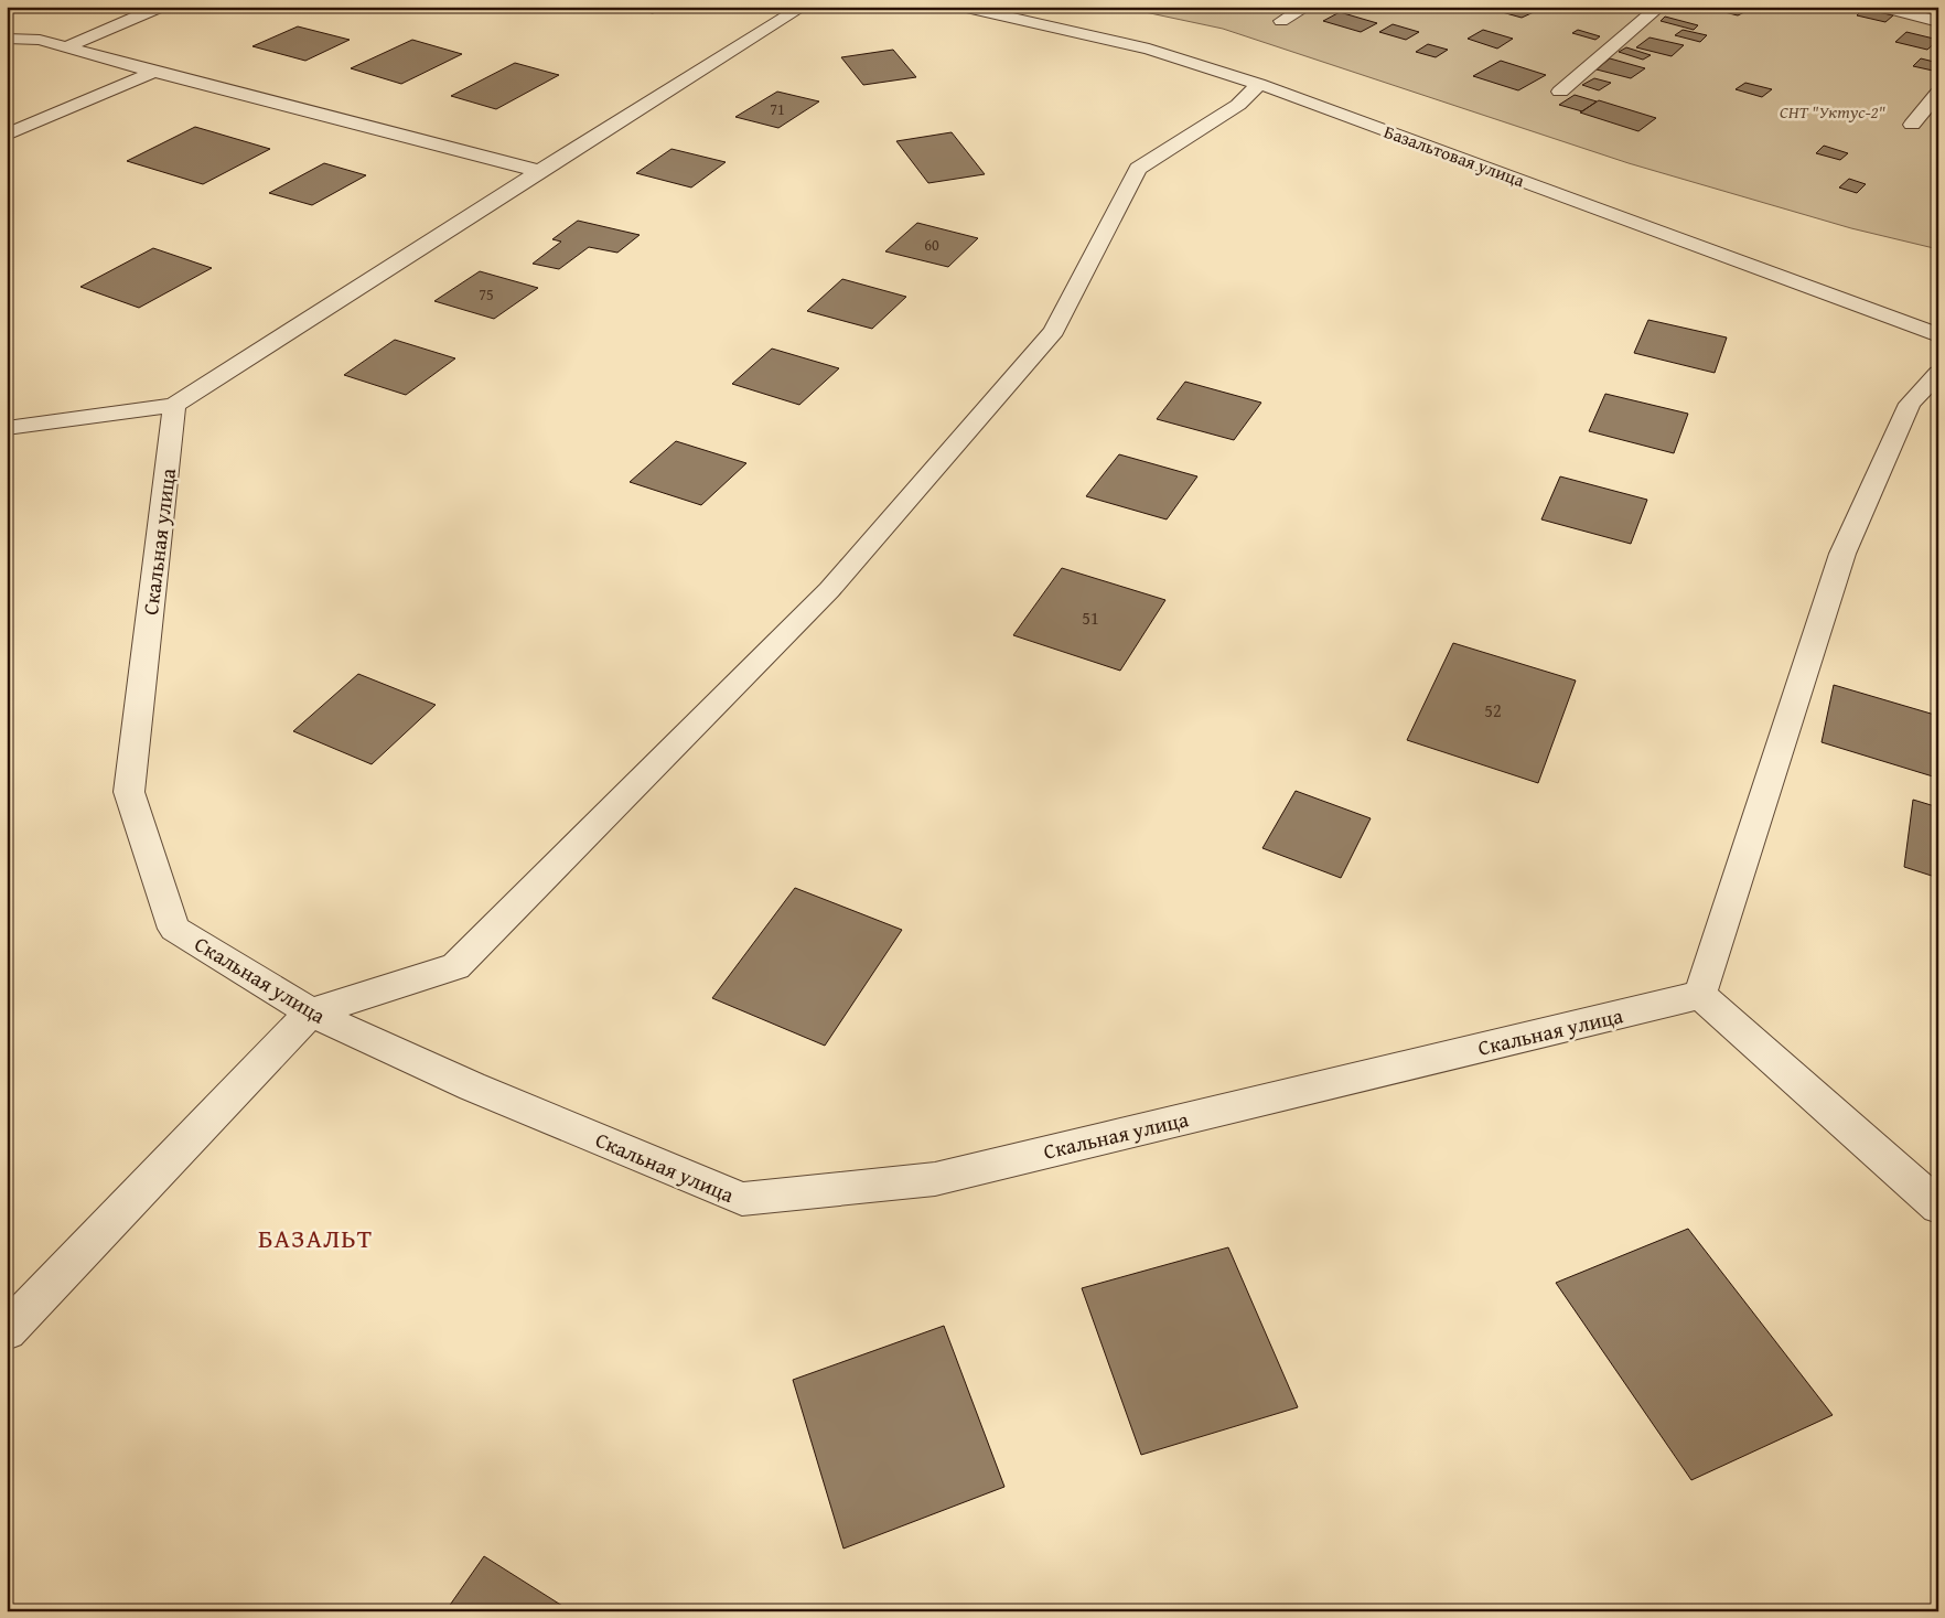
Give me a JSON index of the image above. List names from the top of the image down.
{
  "streets": {
    "street": ["Базальтовая улица", "Скальная улица"]
  },
  "districts": ["БАЗАЛЬТ"],
  "parks": ["СНТ \"Уктус-2\""],
  "house_numbers": [
    "71",
    "60",
    "75",
    "51",
    "52"
  ]
}
